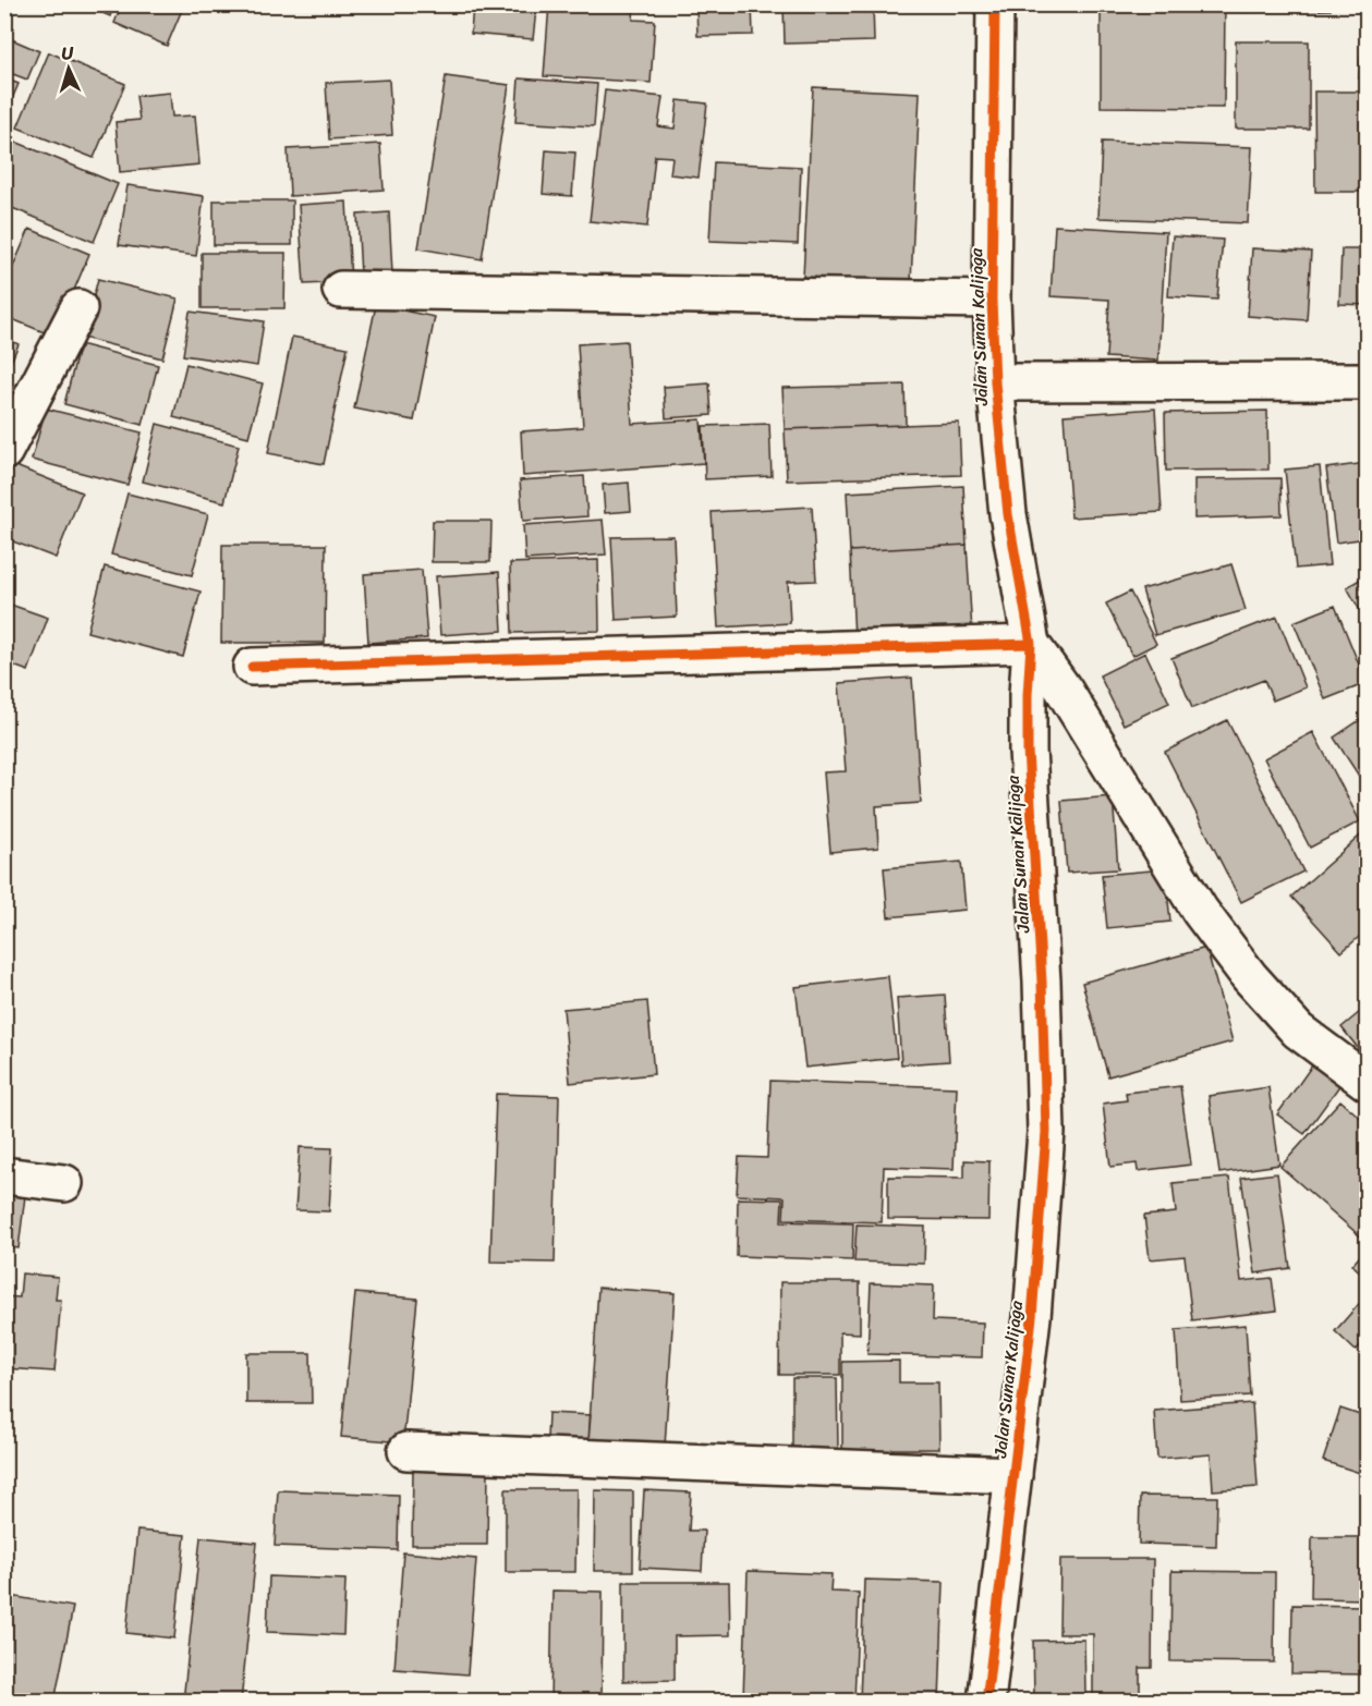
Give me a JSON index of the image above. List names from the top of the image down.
{
  "streets": {
    "street": ["Jalan Sunan Kalijaga"]
  },
  "north": "top"
}
